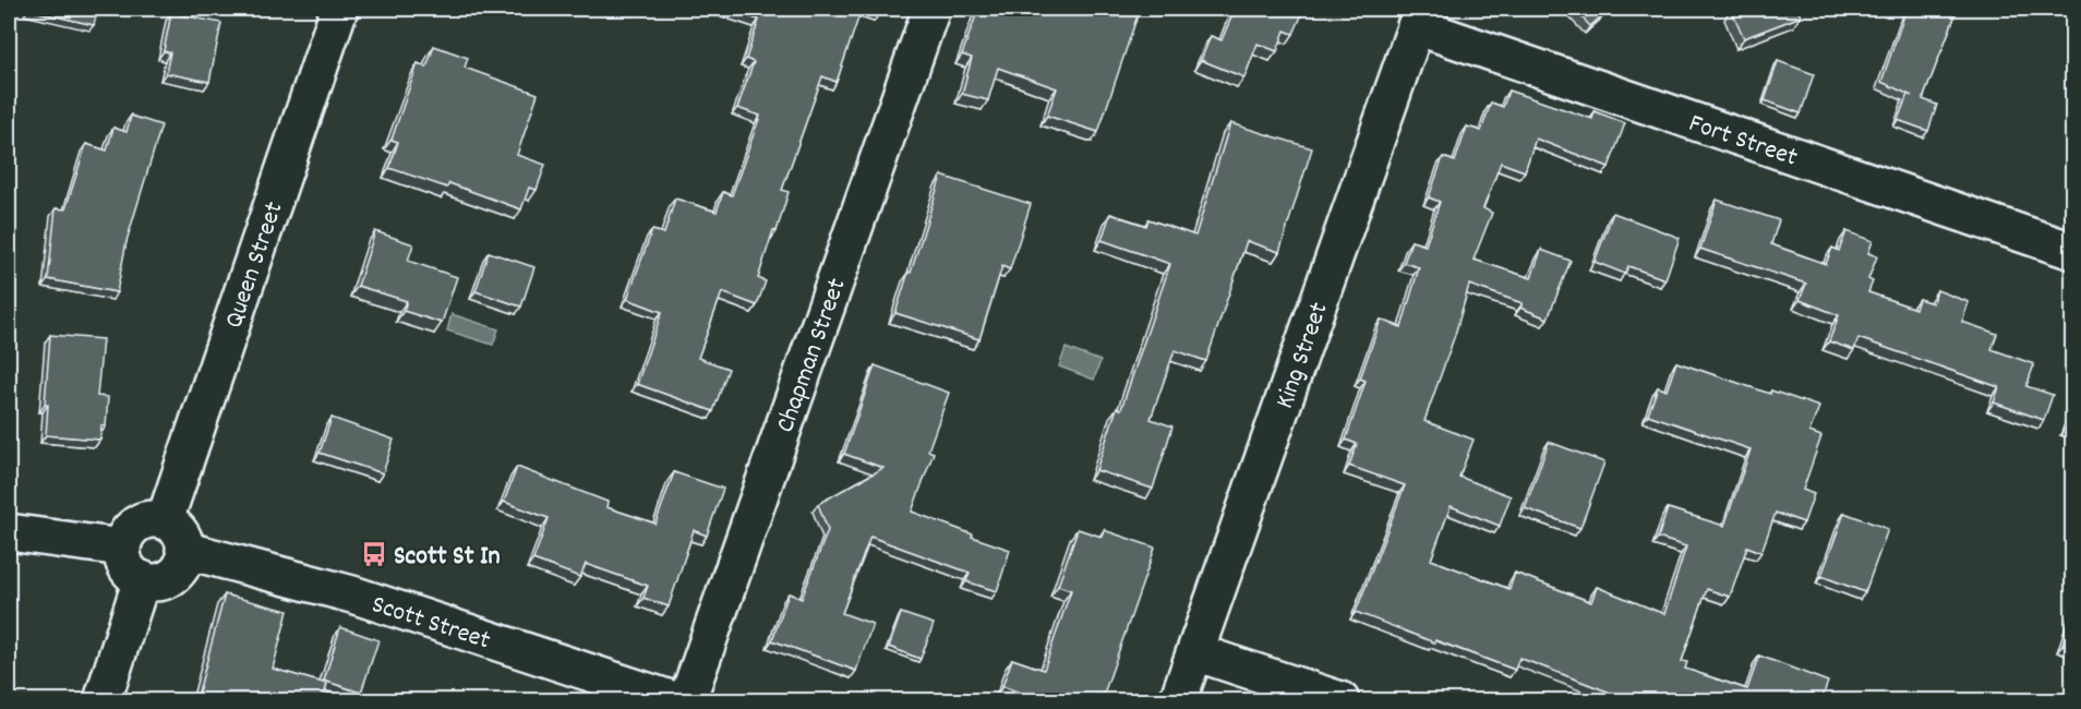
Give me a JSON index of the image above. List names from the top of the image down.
{
  "streets": {
    "street": [
      "Fort Street",
      "Queen Street",
      "Chapman Street",
      "King Street",
      "Scott Street"
    ]
  },
  "crossings": [
    ["Fort Street", "King Street"],
    ["Queen Street", "Scott Street"]
  ],
  "places": {
    "bus stop": ["Scott St In"]
  }
}
